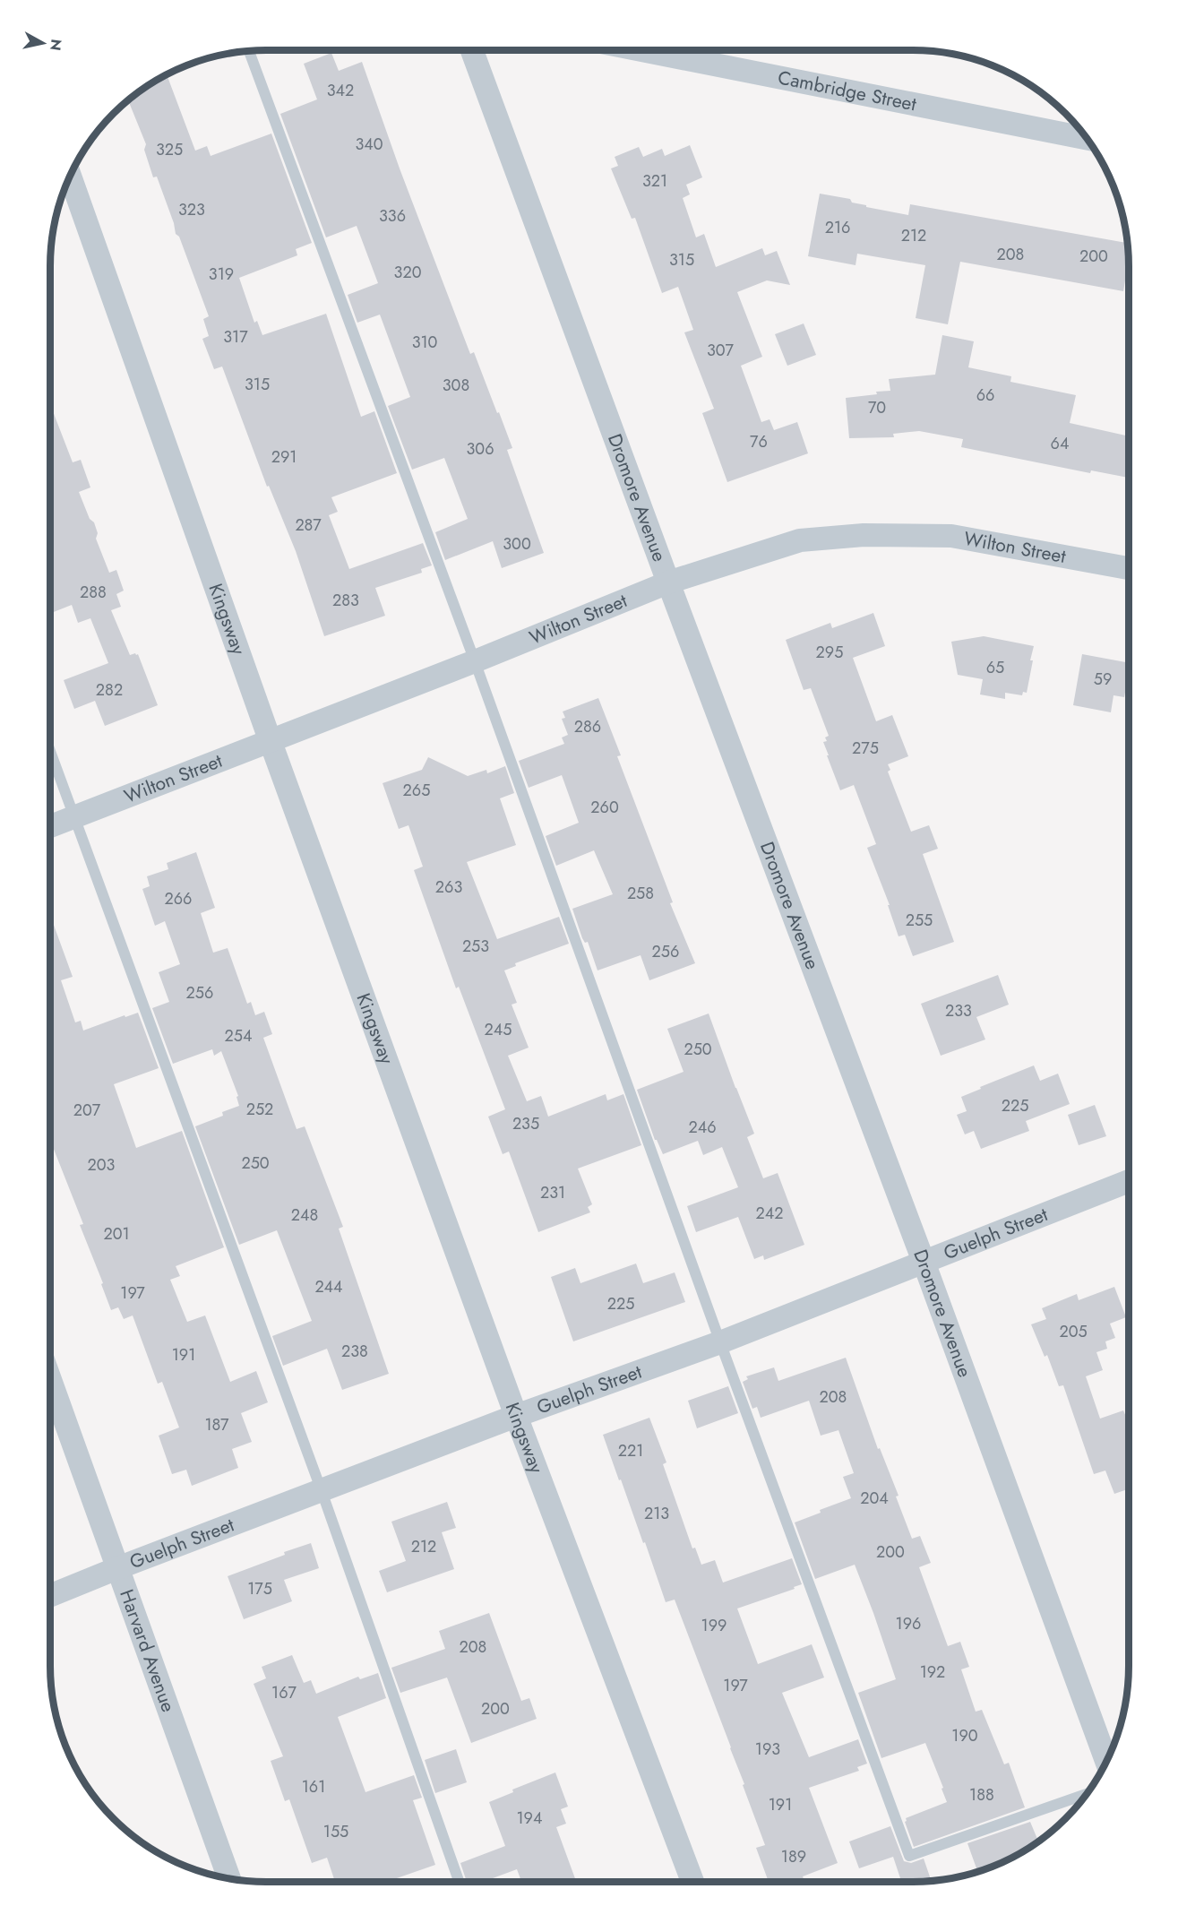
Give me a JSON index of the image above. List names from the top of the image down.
{
  "streets": {
    "street": [
      "Cambridge Street",
      "Dromore Avenue",
      "Wilton Street",
      "Kingsway",
      "Guelph Street",
      "Harvard Avenue"
    ]
  },
  "crossings": [
    ["Dromore Avenue", "Wilton Street"],
    ["Dromore Avenue", "Guelph Street"],
    ["Wilton Street", "Kingsway"],
    ["Kingsway", "Guelph Street"],
    ["Guelph Street", "Harvard Avenue"]
  ],
  "house_numbers": [
    "342",
    "340",
    "325",
    "321",
    "323",
    "336",
    "216",
    "212",
    "208",
    "200",
    "315",
    "320",
    "319",
    "317",
    "310",
    "307",
    "315",
    "308",
    "66",
    "70",
    "76",
    "64",
    "306",
    "291",
    "287",
    "300",
    "288",
    "283",
    "295",
    "65",
    "59",
    "282",
    "286",
    "275",
    "265",
    "260",
    "263",
    "258",
    "266",
    "255",
    "253",
    "256",
    "256",
    "233",
    "245",
    "254",
    "250",
    "225",
    "252",
    "207",
    "235",
    "246",
    "250",
    "203",
    "231",
    "242",
    "248",
    "201",
    "244",
    "197",
    "225",
    "205",
    "238",
    "191",
    "208",
    "187",
    "221",
    "204",
    "213",
    "212",
    "200",
    "175",
    "196",
    "199",
    "208",
    "192",
    "197",
    "167",
    "200",
    "190",
    "193",
    "161",
    "188",
    "191",
    "194",
    "155",
    "189"
  ],
  "north": "right"
}
